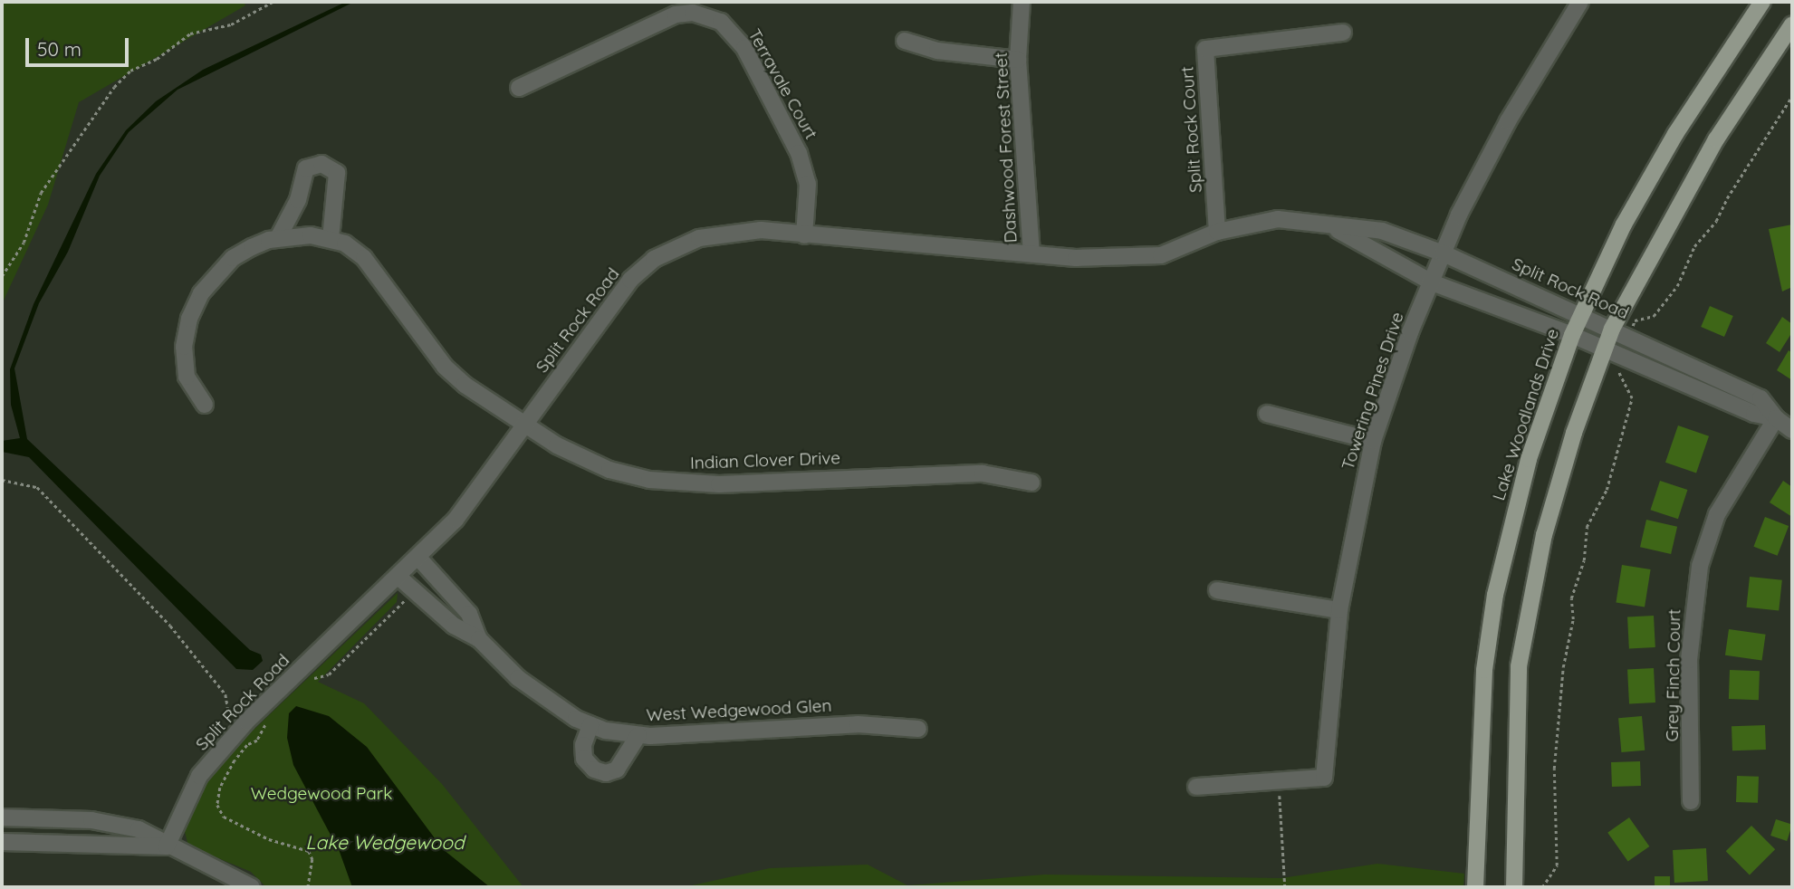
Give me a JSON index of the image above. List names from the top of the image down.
{
  "streets": {
    "main road": ["Lake Woodlands Drive"],
    "street": [
      "Terravale Court",
      "Split Rock Court",
      "Dashwood Forest Street",
      "Split Rock Road",
      "Towering Pines Drive",
      "Indian Clover Drive",
      "Grey Finch Court",
      "West Wedgewood Glen"
    ]
  },
  "crossings": [
    ["Terravale Court", "Split Rock Road"],
    ["Split Rock Court", "Split Rock Road"],
    ["Dashwood Forest Street", "Split Rock Road"],
    ["Split Rock Road", "Towering Pines Drive"],
    ["Split Rock Road", "Lake Woodlands Drive"],
    ["Split Rock Road", "Indian Clover Drive"],
    ["Split Rock Road", "Grey Finch Court"],
    ["Split Rock Road", "West Wedgewood Glen"]
  ],
  "water": ["Lake Wedgewood"],
  "parks": ["Wedgewood Park"],
  "scale_bar": "50 m"
}
